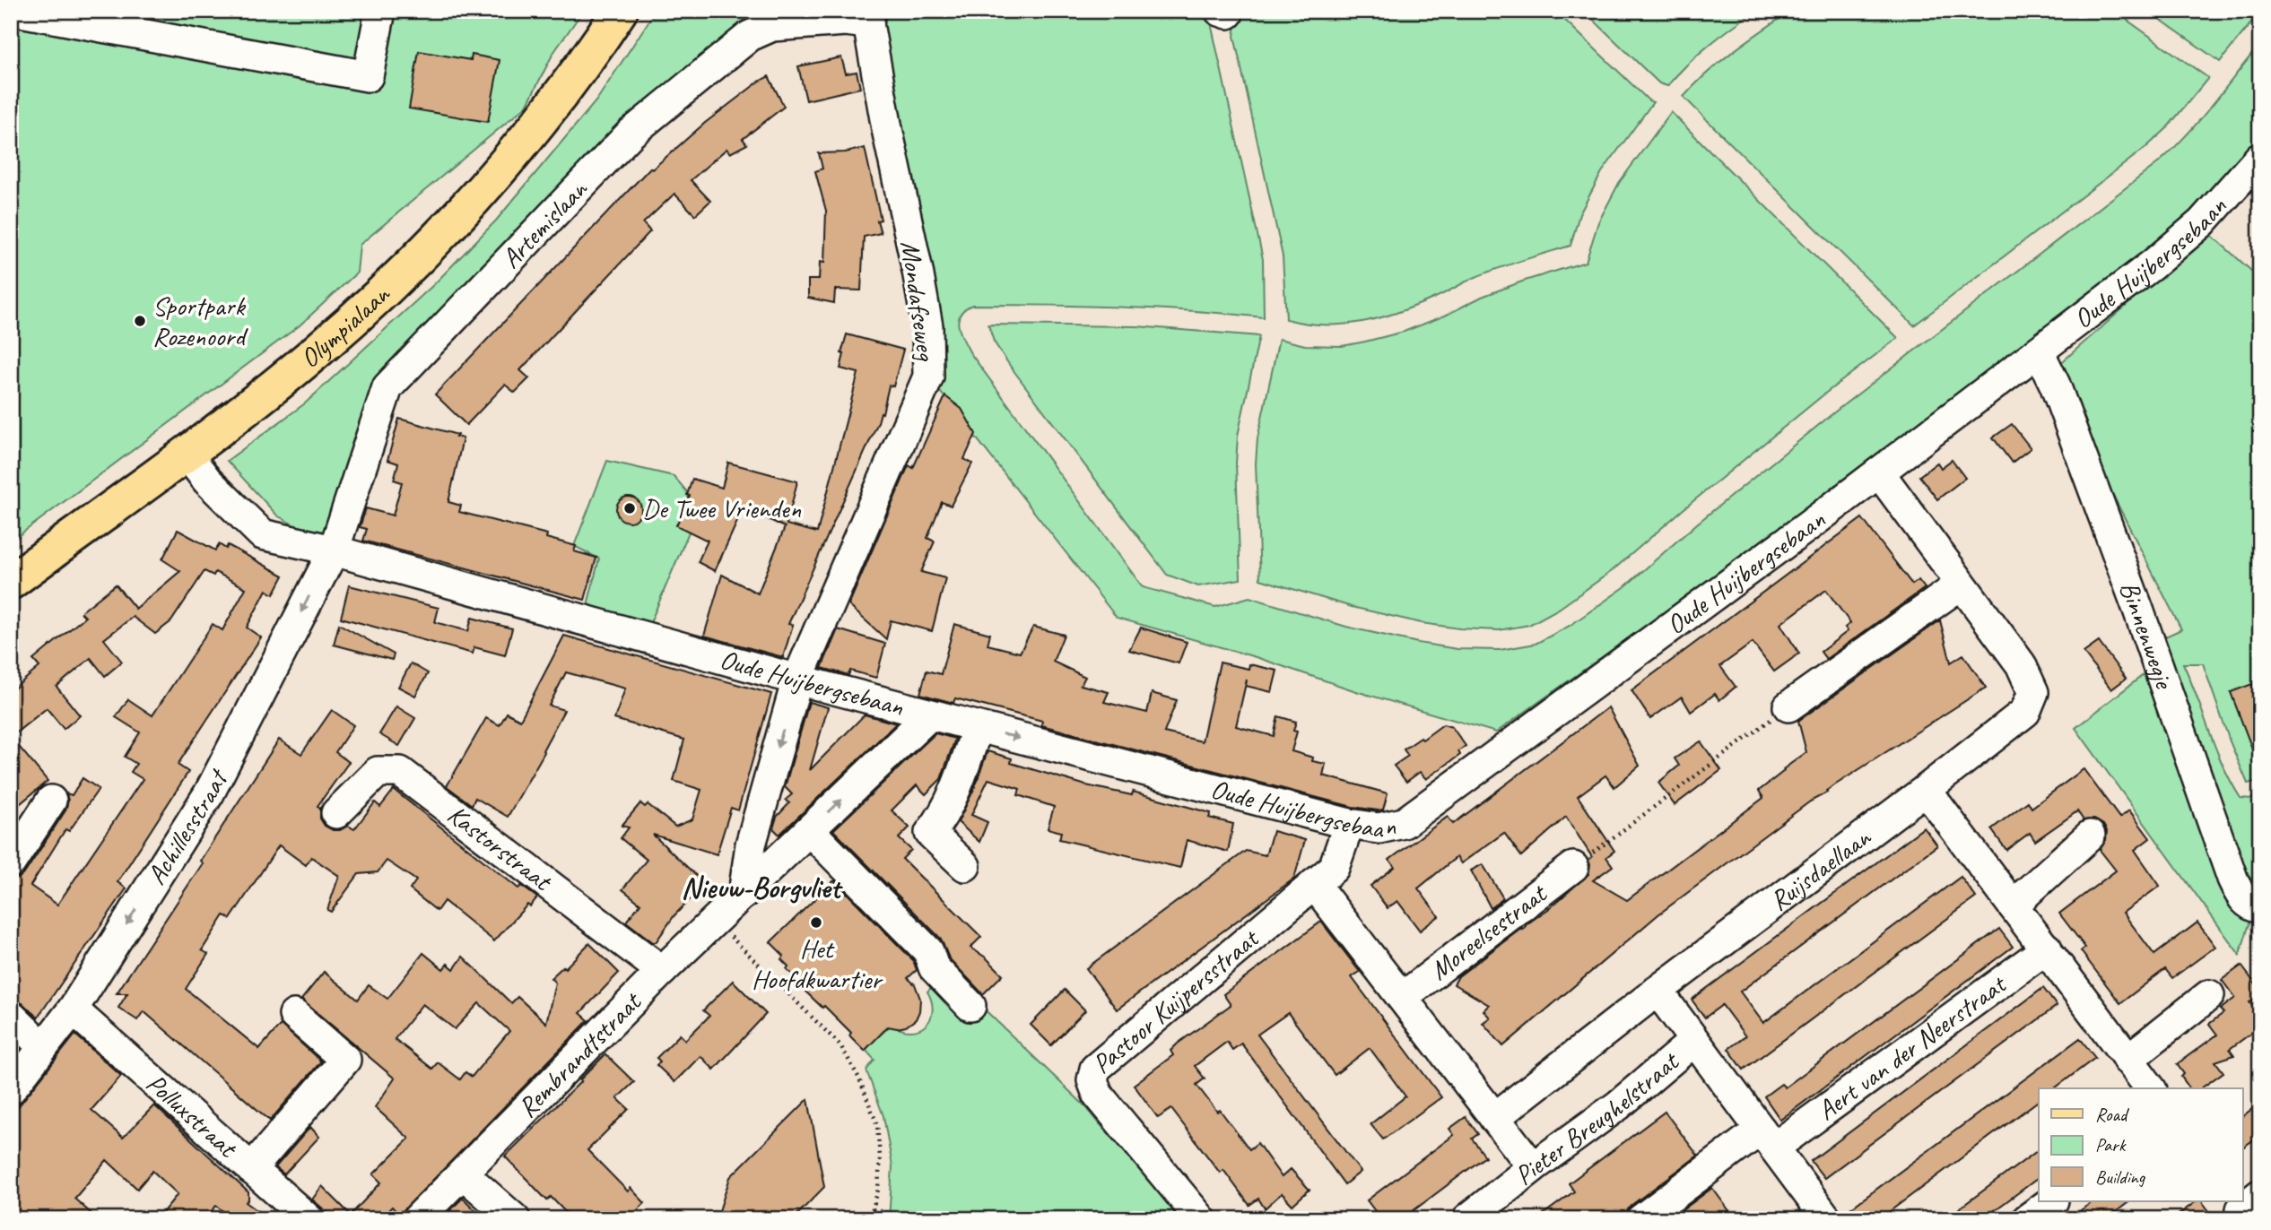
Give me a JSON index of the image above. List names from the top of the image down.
{
  "streets": {
    "main road": ["Olympialaan"],
    "street": [
      "Artemislaan",
      "Oude Huijbergsebaan",
      "Mondafseweg",
      "Binnenwegje",
      "Achillesstraat",
      "Kastorstraat",
      "Ruijsdaellaan",
      "Moreelsestraat",
      "Pastoor Kuijpersstraat",
      "Aert van der Neerstraat",
      "Rembrandtstraat",
      "Polluxstraat",
      "Pieter Breughelstraat"
    ]
  },
  "crossings": [
    ["Artemislaan", "Oude Huijbergsebaan"],
    ["Artemislaan", "Mondafseweg"],
    ["Artemislaan", "Achillesstraat"],
    ["Oude Huijbergsebaan", "Mondafseweg"],
    ["Oude Huijbergsebaan", "Olympialaan"],
    ["Oude Huijbergsebaan", "Binnenwegje"],
    ["Oude Huijbergsebaan", "Achillesstraat"],
    ["Oude Huijbergsebaan", "Ruijsdaellaan"],
    ["Oude Huijbergsebaan", "Pastoor Kuijpersstraat"],
    ["Oude Huijbergsebaan", "Rembrandtstraat"],
    ["Achillesstraat", "Polluxstraat"],
    ["Kastorstraat", "Rembrandtstraat"],
    ["Ruijsdaellaan", "Moreelsestraat"],
    ["Moreelsestraat", "Pastoor Kuijpersstraat"],
    ["Moreelsestraat", "Pieter Breughelstraat"]
  ],
  "one_way": ["Achillesstraat"],
  "districts": ["Nieuw-Borgvliet"],
  "places": ["Sportpark Rozenoord", "De Twee Vrienden", "Het Hoofdkwartier"],
  "legend": ["Road", "Park", "Building"]
}
